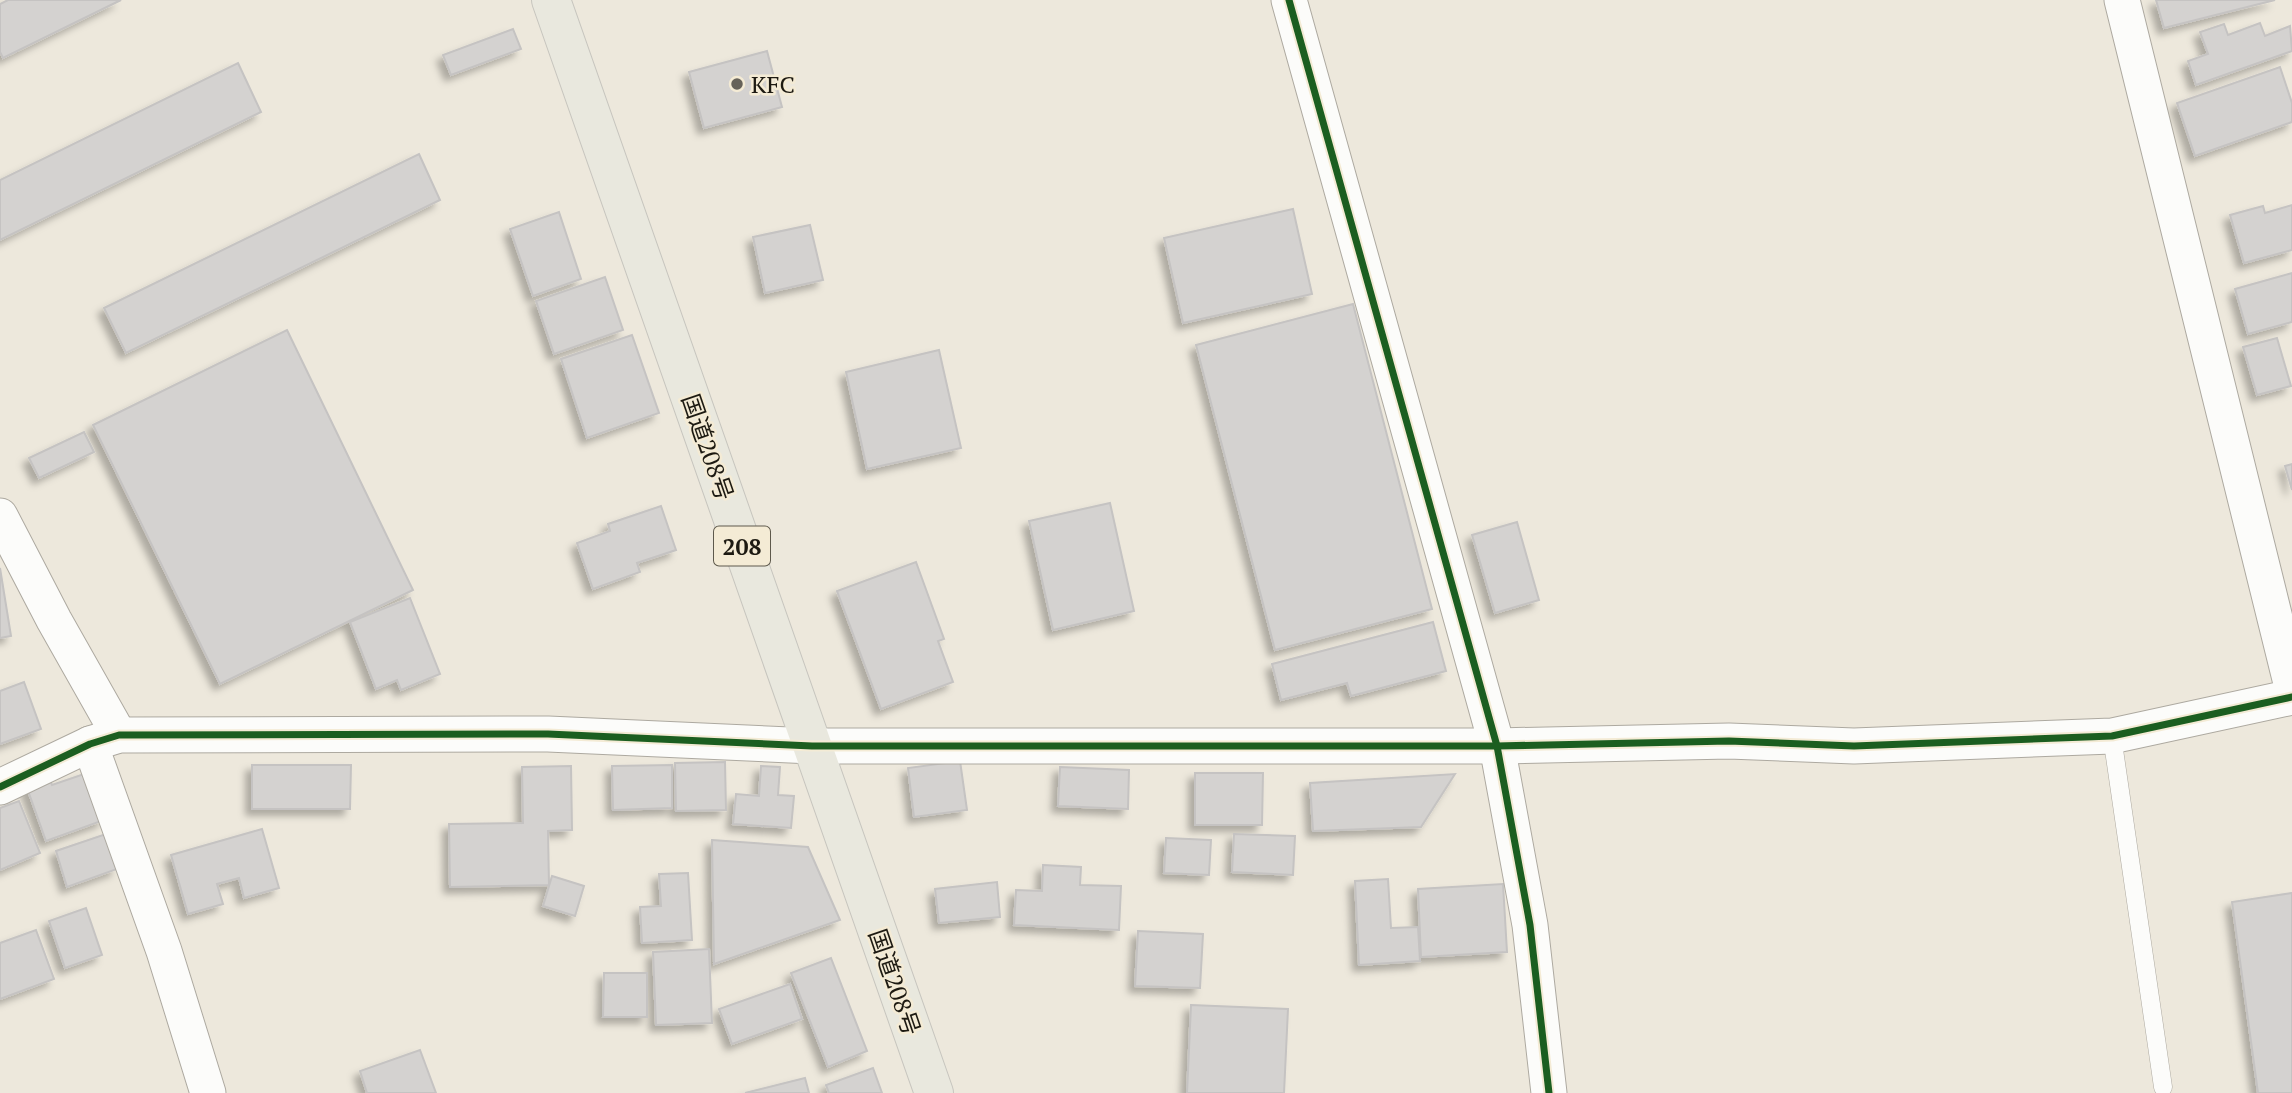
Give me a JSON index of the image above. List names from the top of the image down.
{
  "streets": {
    "highway": ["国道208号", "208"]
  },
  "places": ["KFC"]
}
